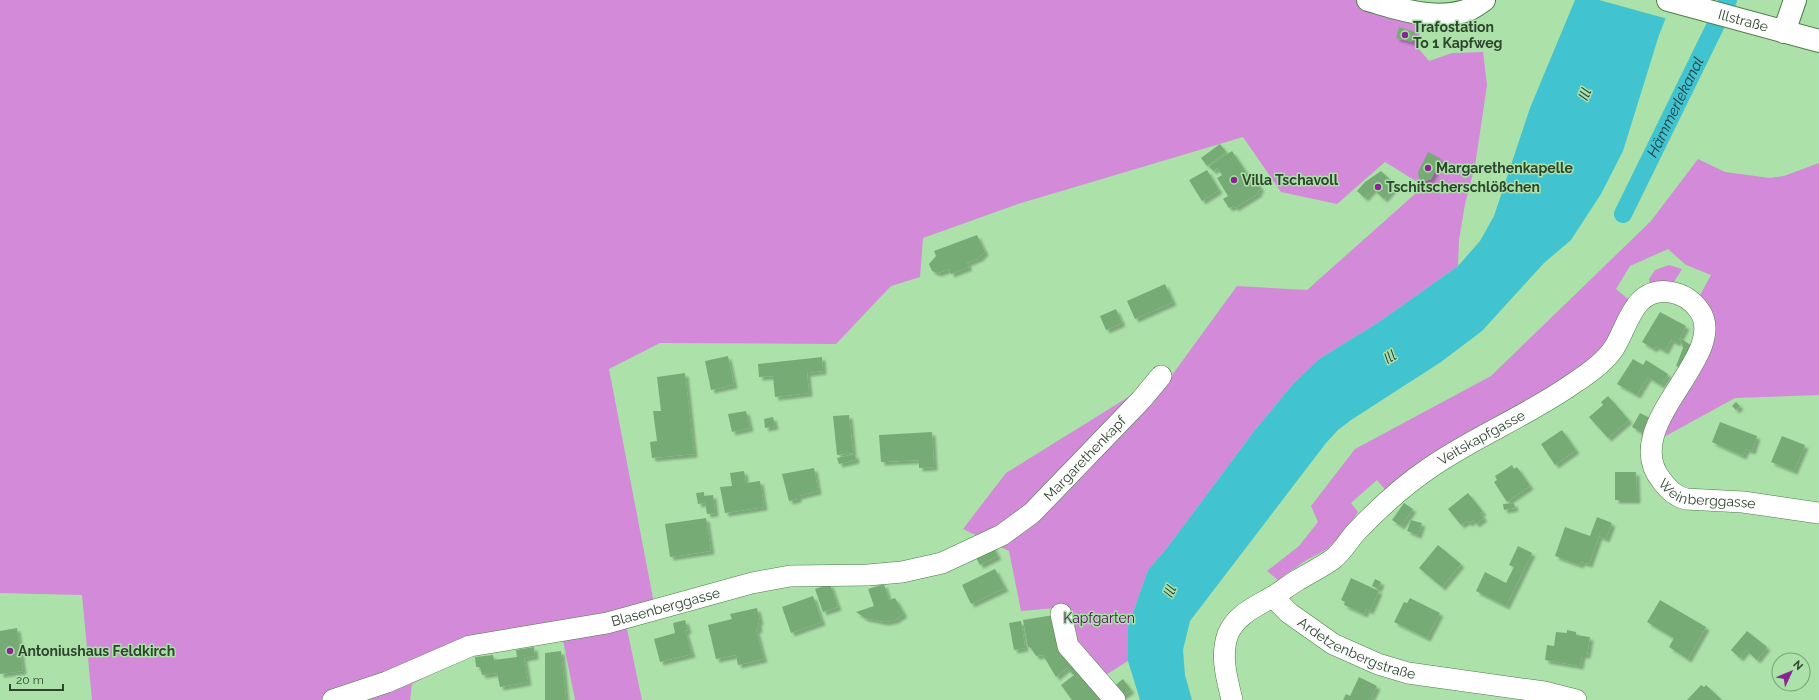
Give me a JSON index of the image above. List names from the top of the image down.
{
  "streets": {
    "main road": ["Illstraße"],
    "street": [
      "Veitskapfgasse",
      "Margarethenkapf",
      "Weinberggasse",
      "Blasenberggasse",
      "Ardetzenbergstraße"
    ]
  },
  "crossings": [
    ["Veitskapfgasse", "Weinberggasse"],
    ["Veitskapfgasse", "Ardetzenbergstraße"],
    ["Margarethenkapf", "Blasenberggasse"]
  ],
  "water": ["Ill", "Hämmerlekanal"],
  "parks": ["Kapfgarten"],
  "places": [
    "Trafostation To 1 Kapfweg",
    "Margarethenkapelle",
    "Villa Tschavoll",
    "Tschitscherschlößchen",
    "Antoniushaus Feldkirch"
  ],
  "scale_bar": "20 m",
  "north": "top right"
}
